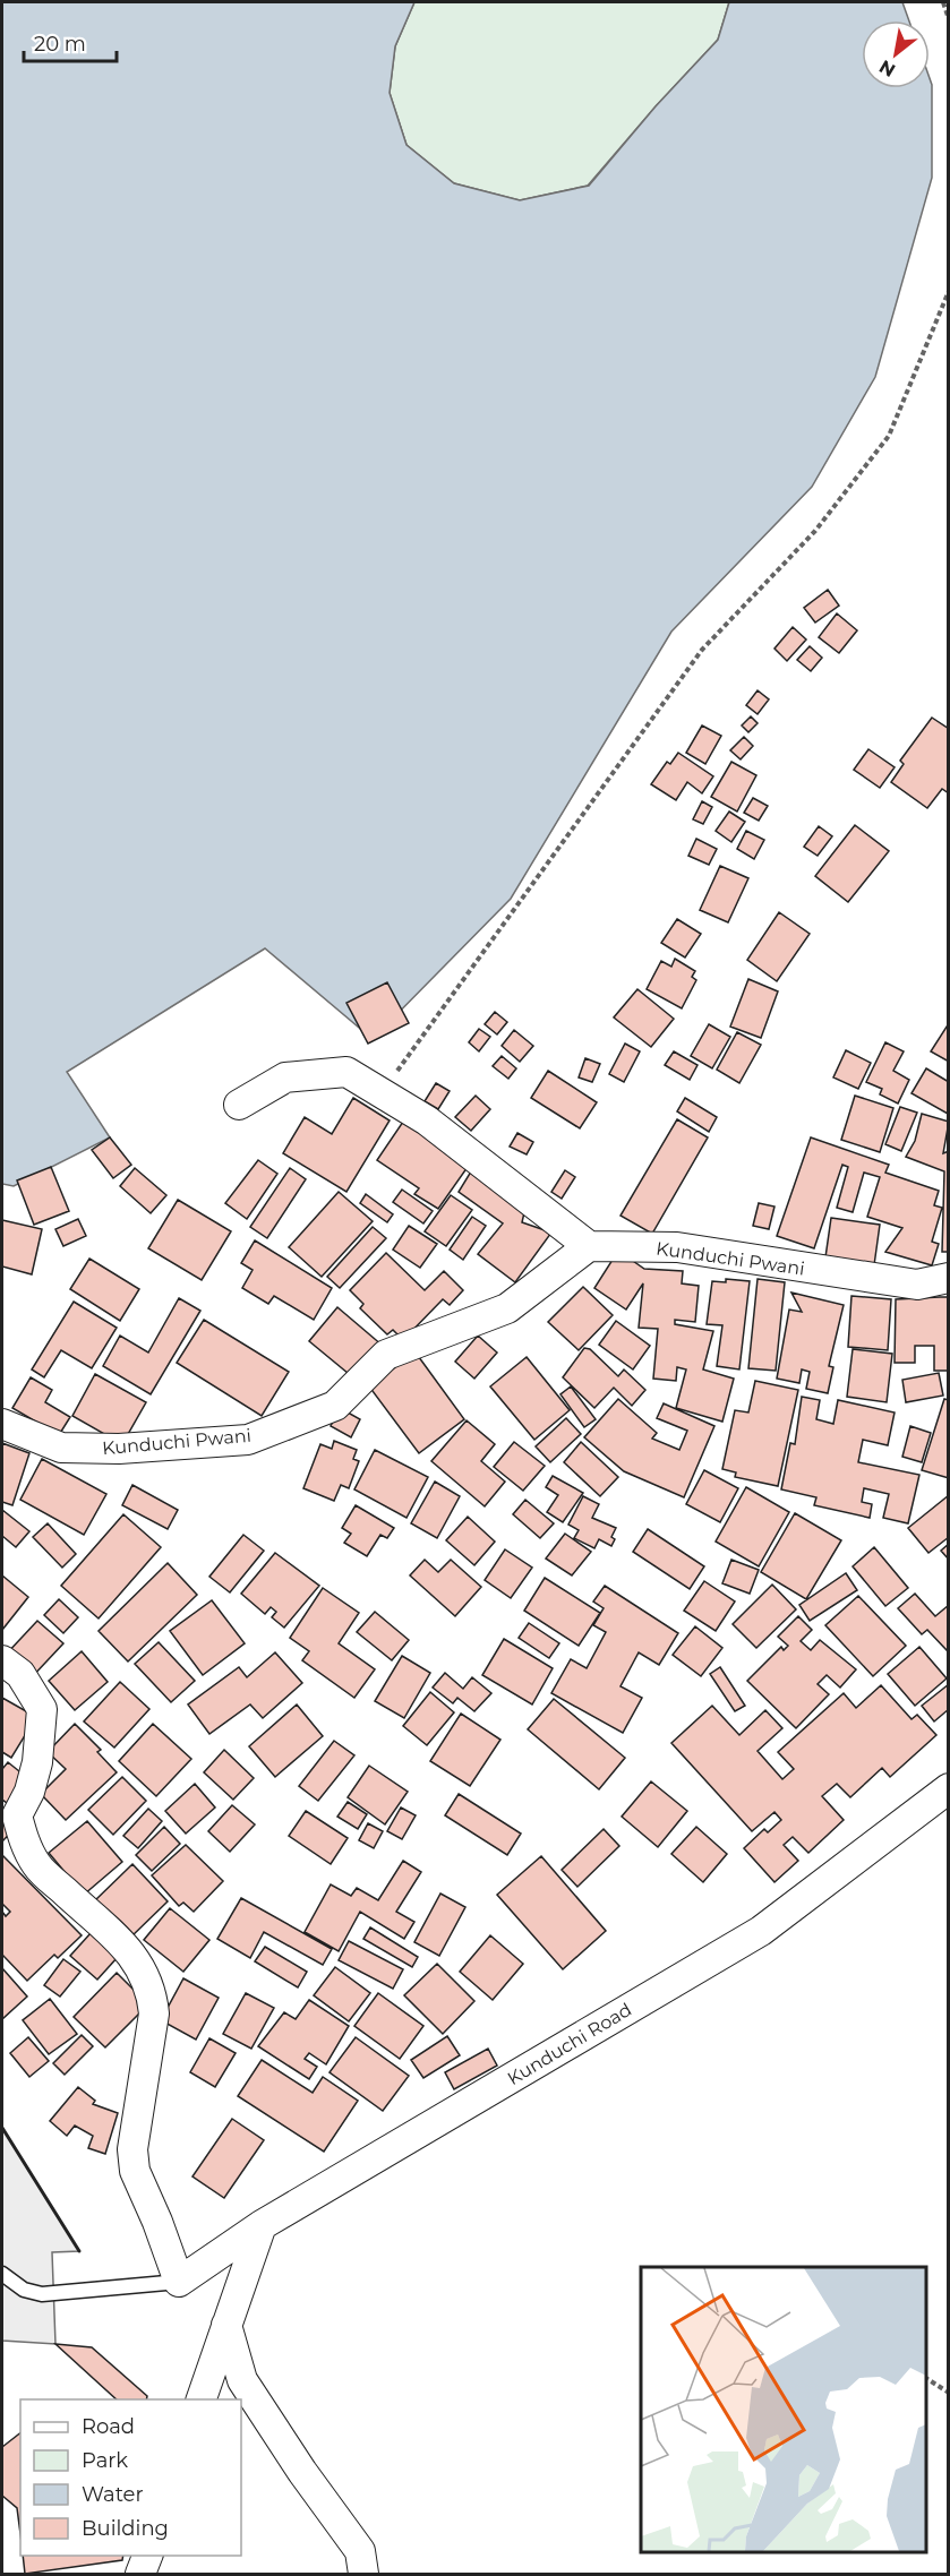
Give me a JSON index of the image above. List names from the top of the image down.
{
  "streets": {
    "street": ["Kunduchi Pwani", "Kunduchi Road"]
  },
  "legend": [
    "Road",
    "Park",
    "Water",
    "Building"
  ],
  "scale_bar": "20 m",
  "north": "bottom left"
}
